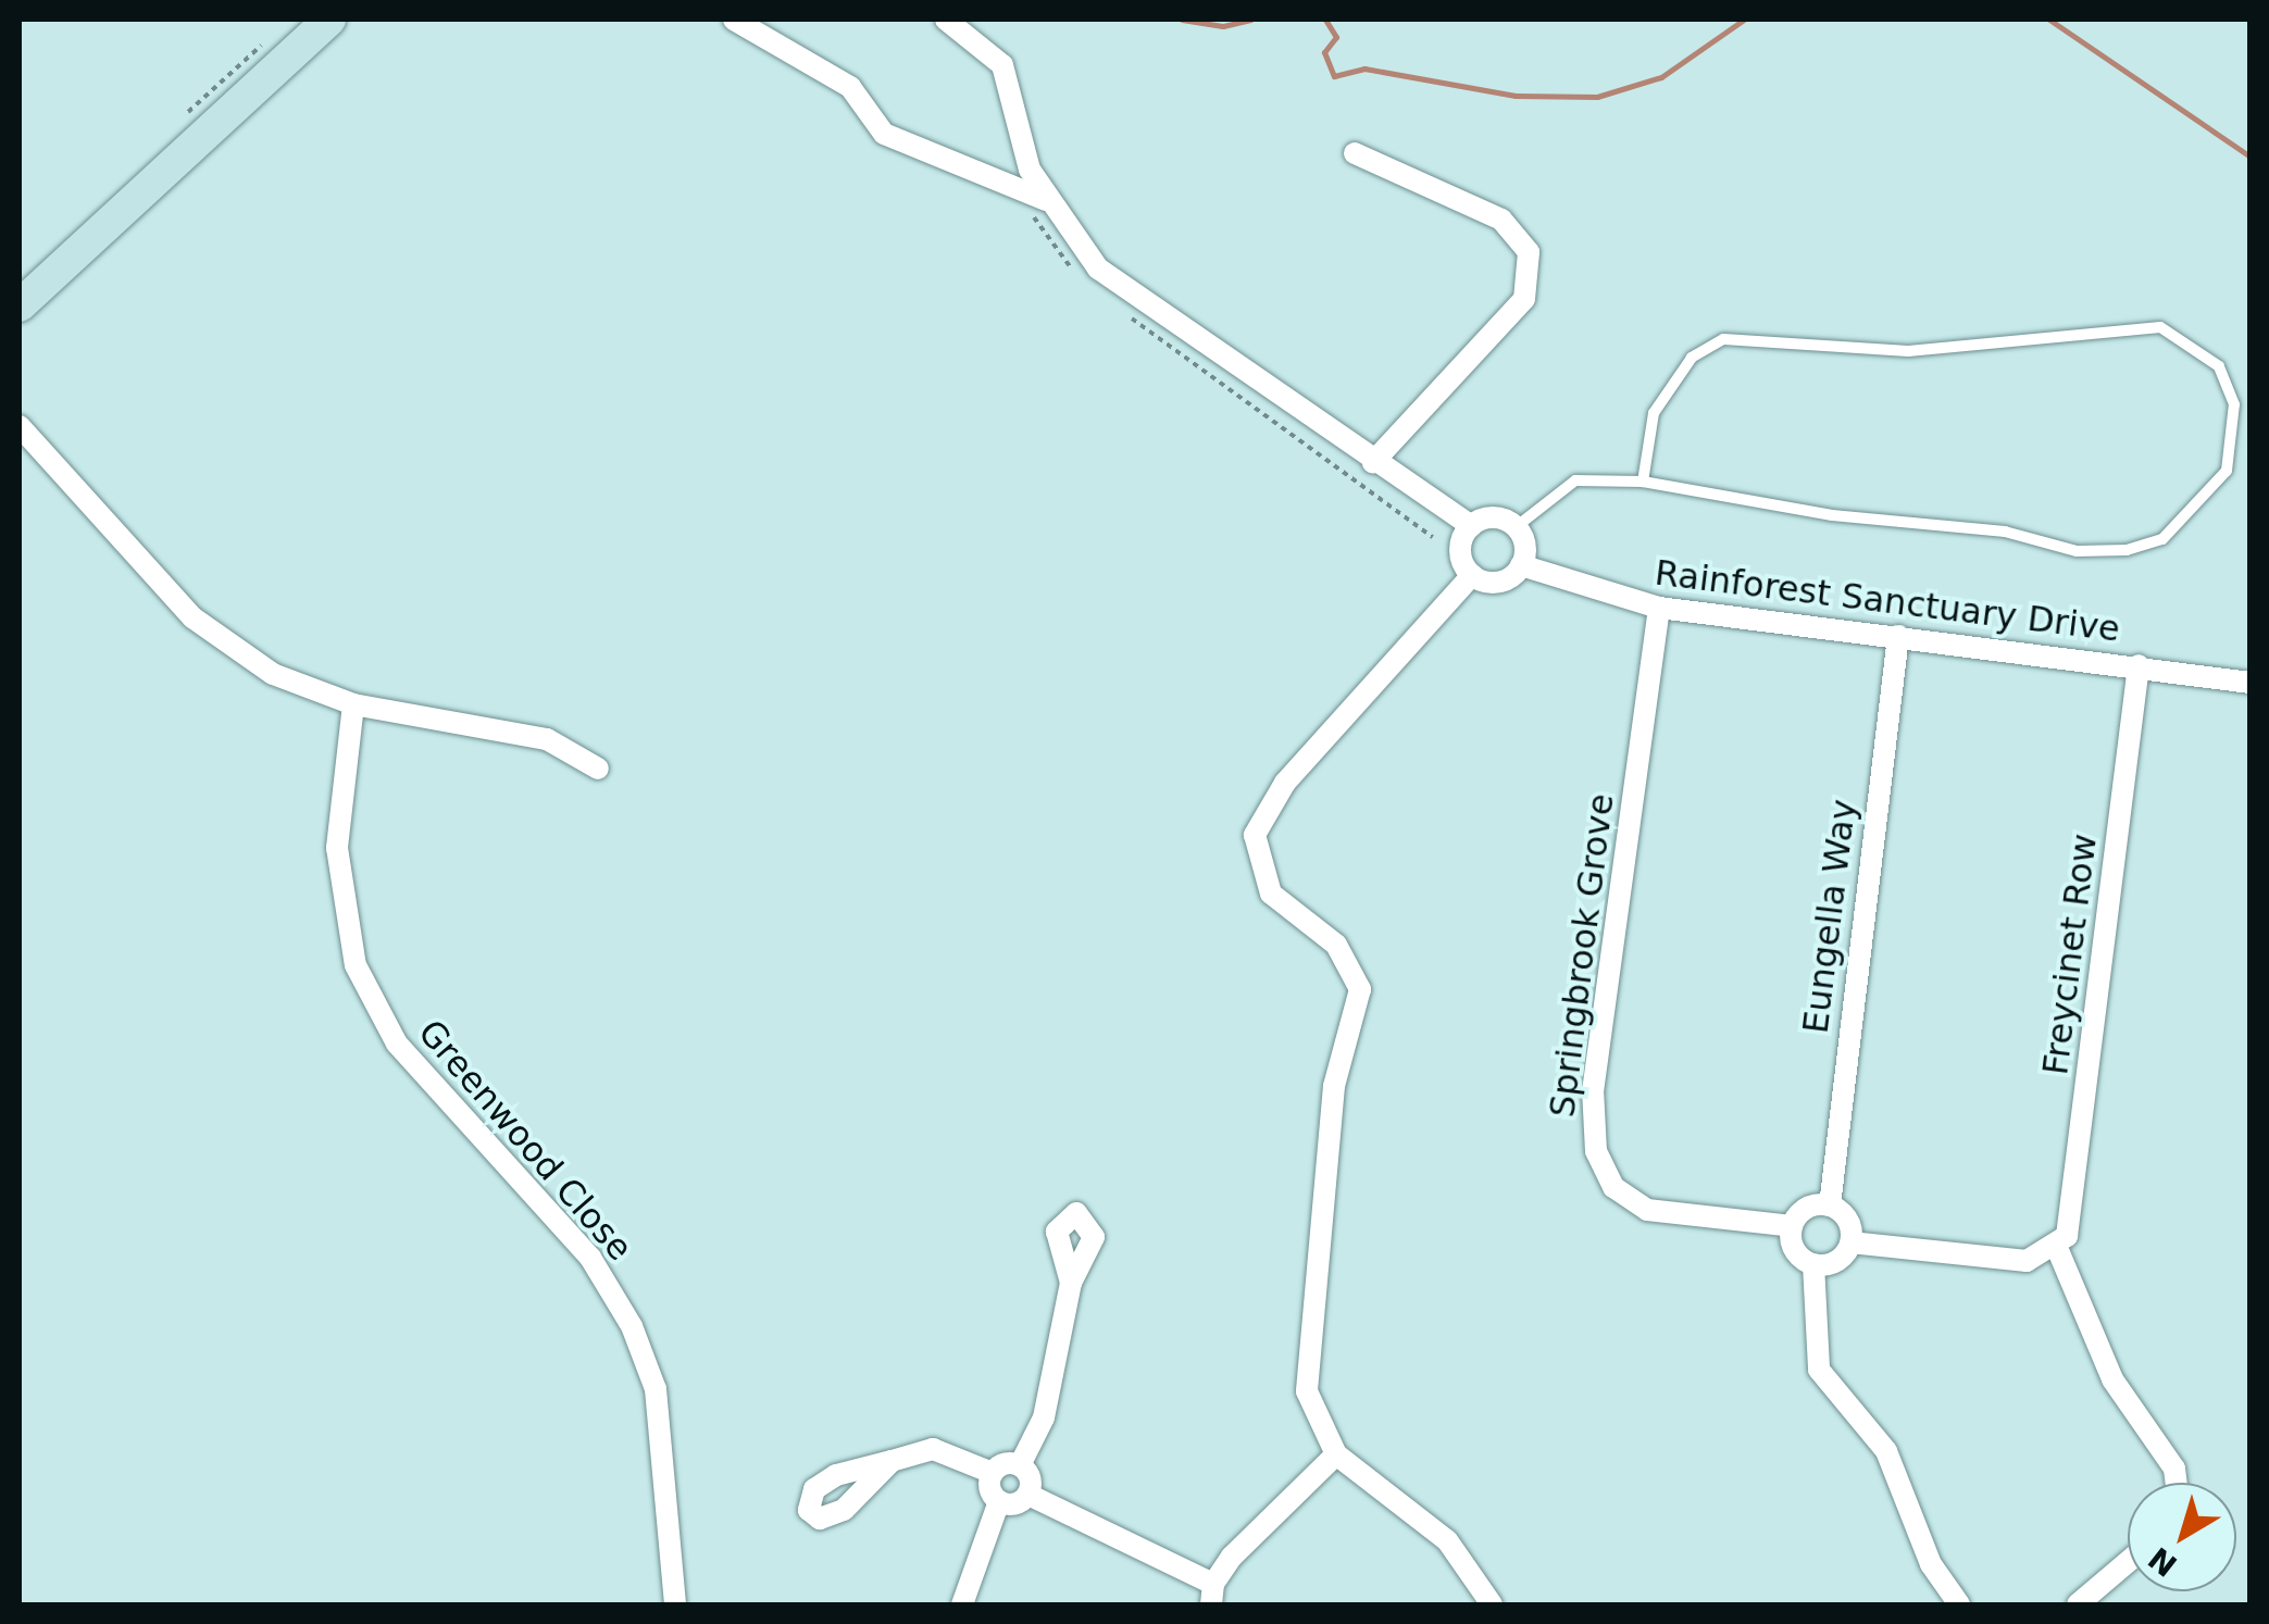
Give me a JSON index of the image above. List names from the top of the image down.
{
  "streets": {
    "street": [
      "Rainforest Sanctuary Drive",
      "Eungella Way",
      "Freycinet Row",
      "Springbrook Grove",
      "Greenwood Close"
    ]
  },
  "crossings": [
    ["Rainforest Sanctuary Drive", "Eungella Way"],
    ["Rainforest Sanctuary Drive", "Freycinet Row"],
    ["Rainforest Sanctuary Drive", "Springbrook Grove"],
    ["Eungella Way", "Springbrook Grove"]
  ],
  "north": "bottom left"
}
